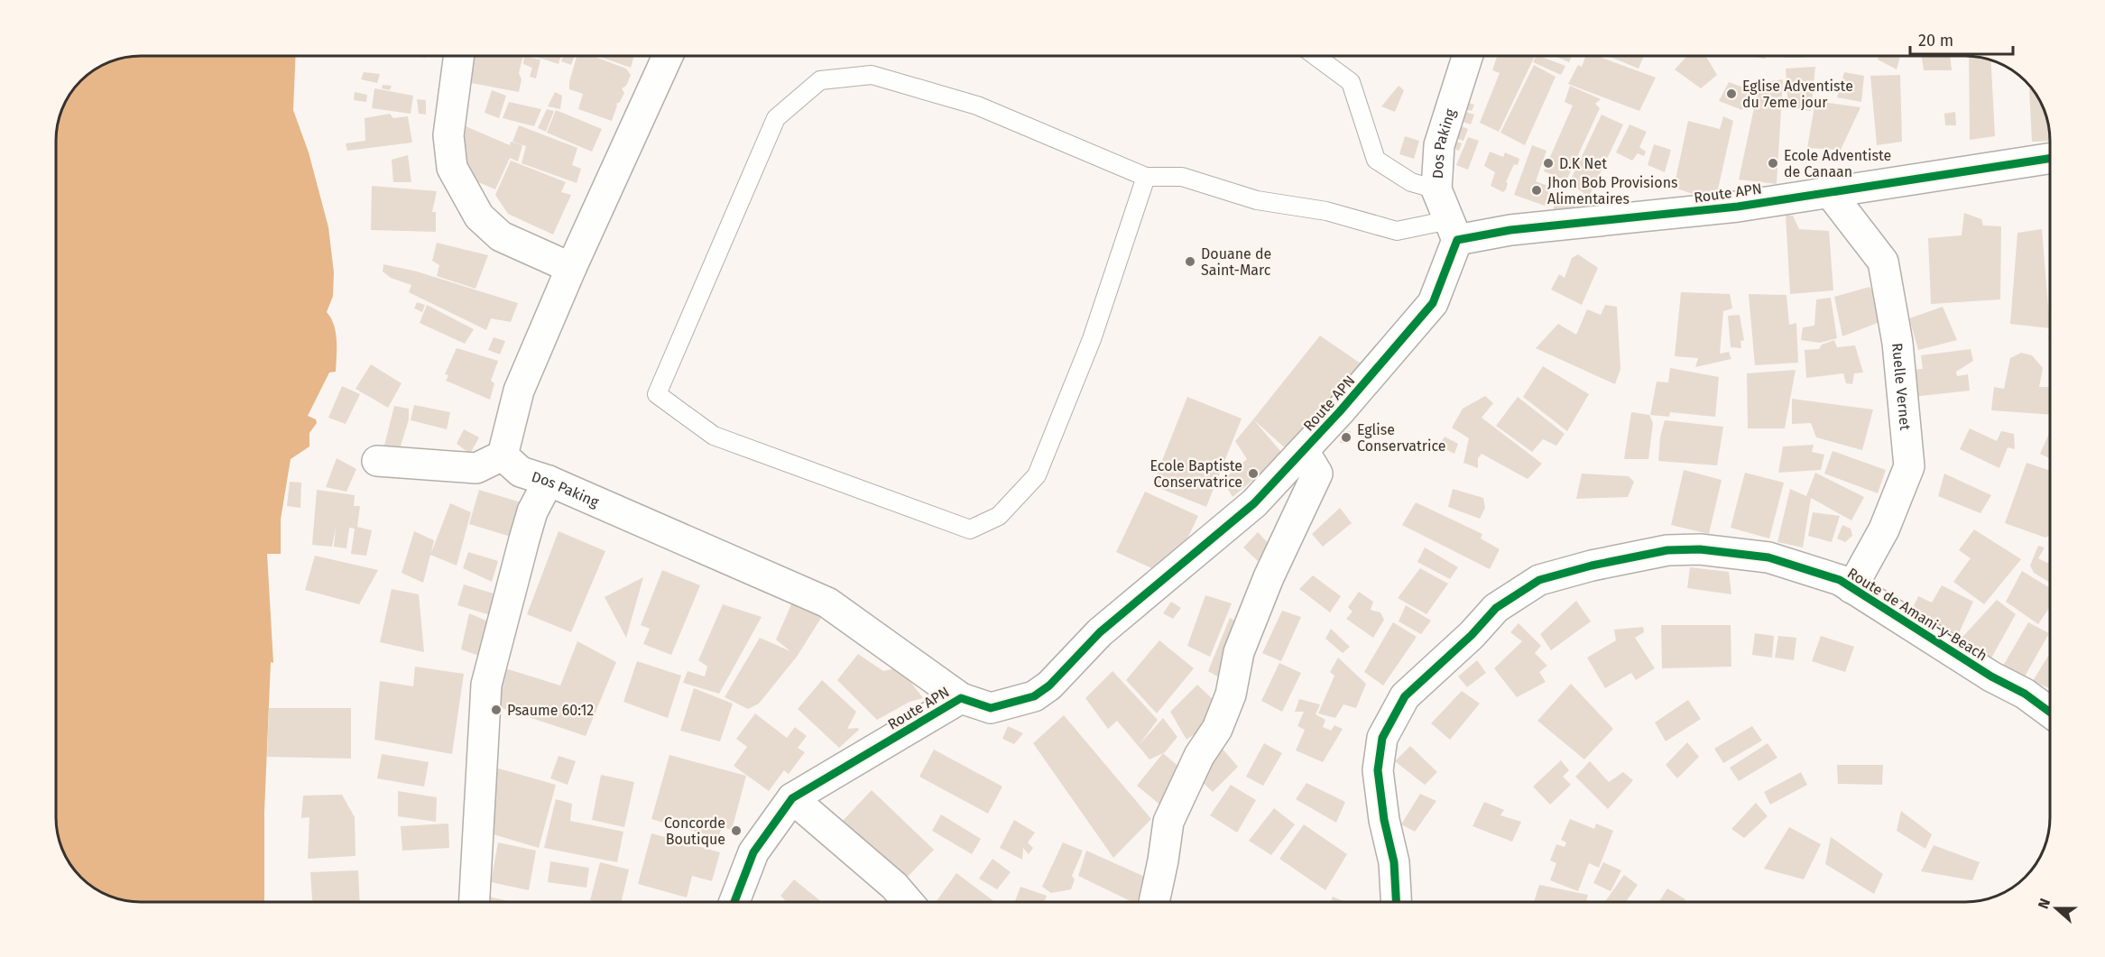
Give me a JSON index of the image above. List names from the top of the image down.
{
  "streets": {
    "street": [
      "Dos Paking",
      "Route APN",
      "Ruelle Vernet",
      "Route de Amani-y-Beach"
    ]
  },
  "crossings": [
    ["Dos Paking", "Route APN"],
    ["Route APN", "Ruelle Vernet"],
    ["Ruelle Vernet", "Route de Amani-y-Beach"]
  ],
  "places": [
    "Eglise Adventiste du 7eme jour",
    "D.K Net",
    "Ecole Adventiste de Canaan",
    "Jhon Bob Provisions Alimentaires",
    "Douane de Saint-Marc",
    "Eglise Conservatrice",
    "Ecole Baptiste Conservatrice",
    "Psaume 60:12",
    "Concorde Boutique"
  ],
  "scale_bar": "20 m",
  "north": "left"
}
